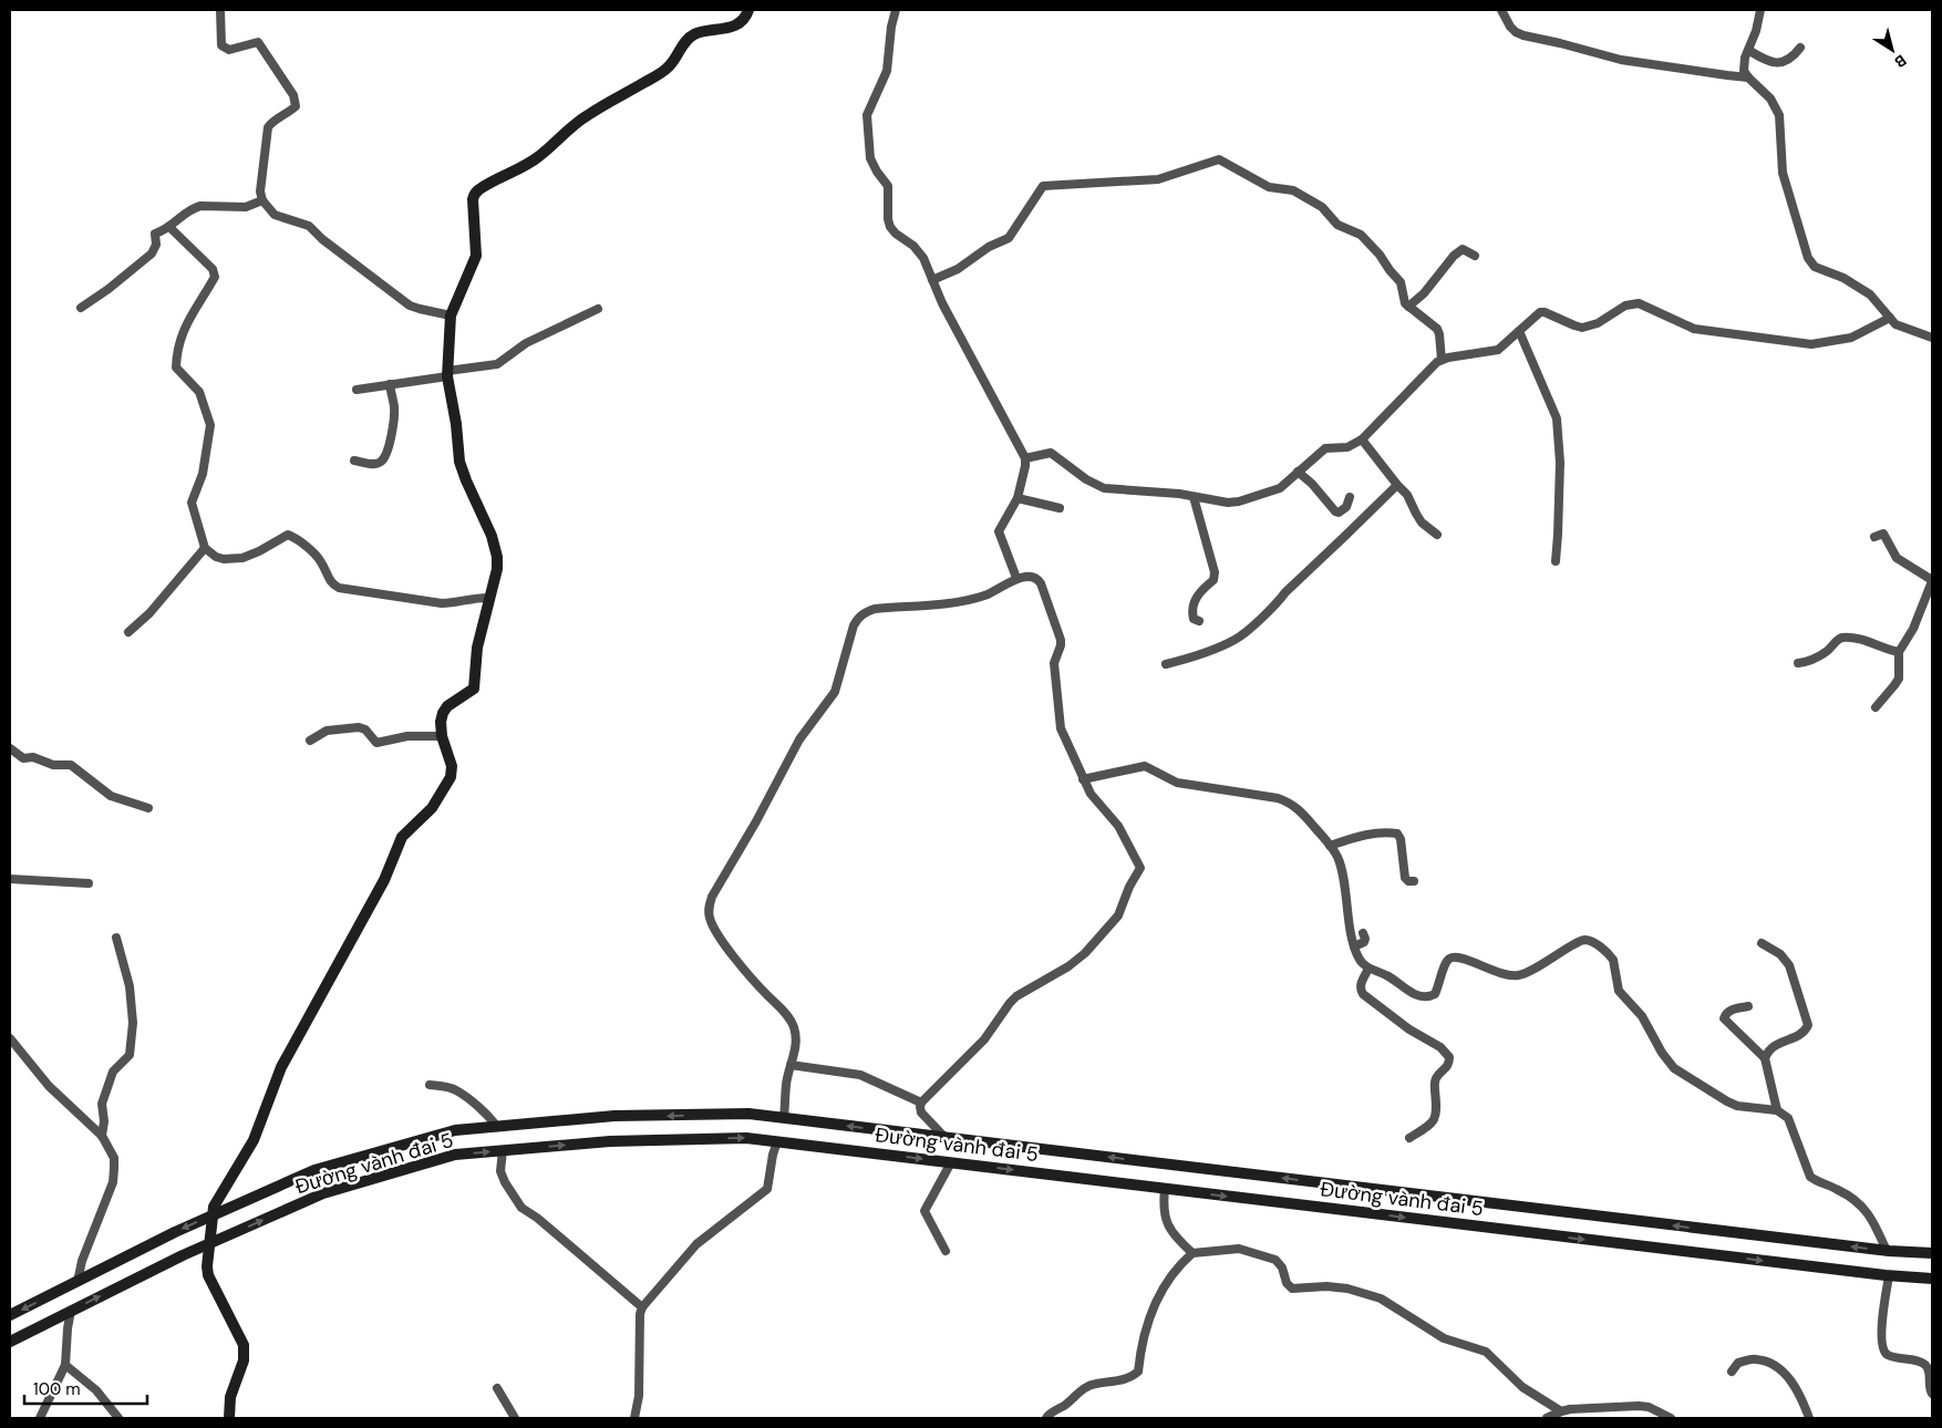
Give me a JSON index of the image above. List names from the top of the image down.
{
  "streets": {
    "main road": ["Đường vành đai 5"]
  },
  "scale_bar": "100 m",
  "north": "bottom right"
}
